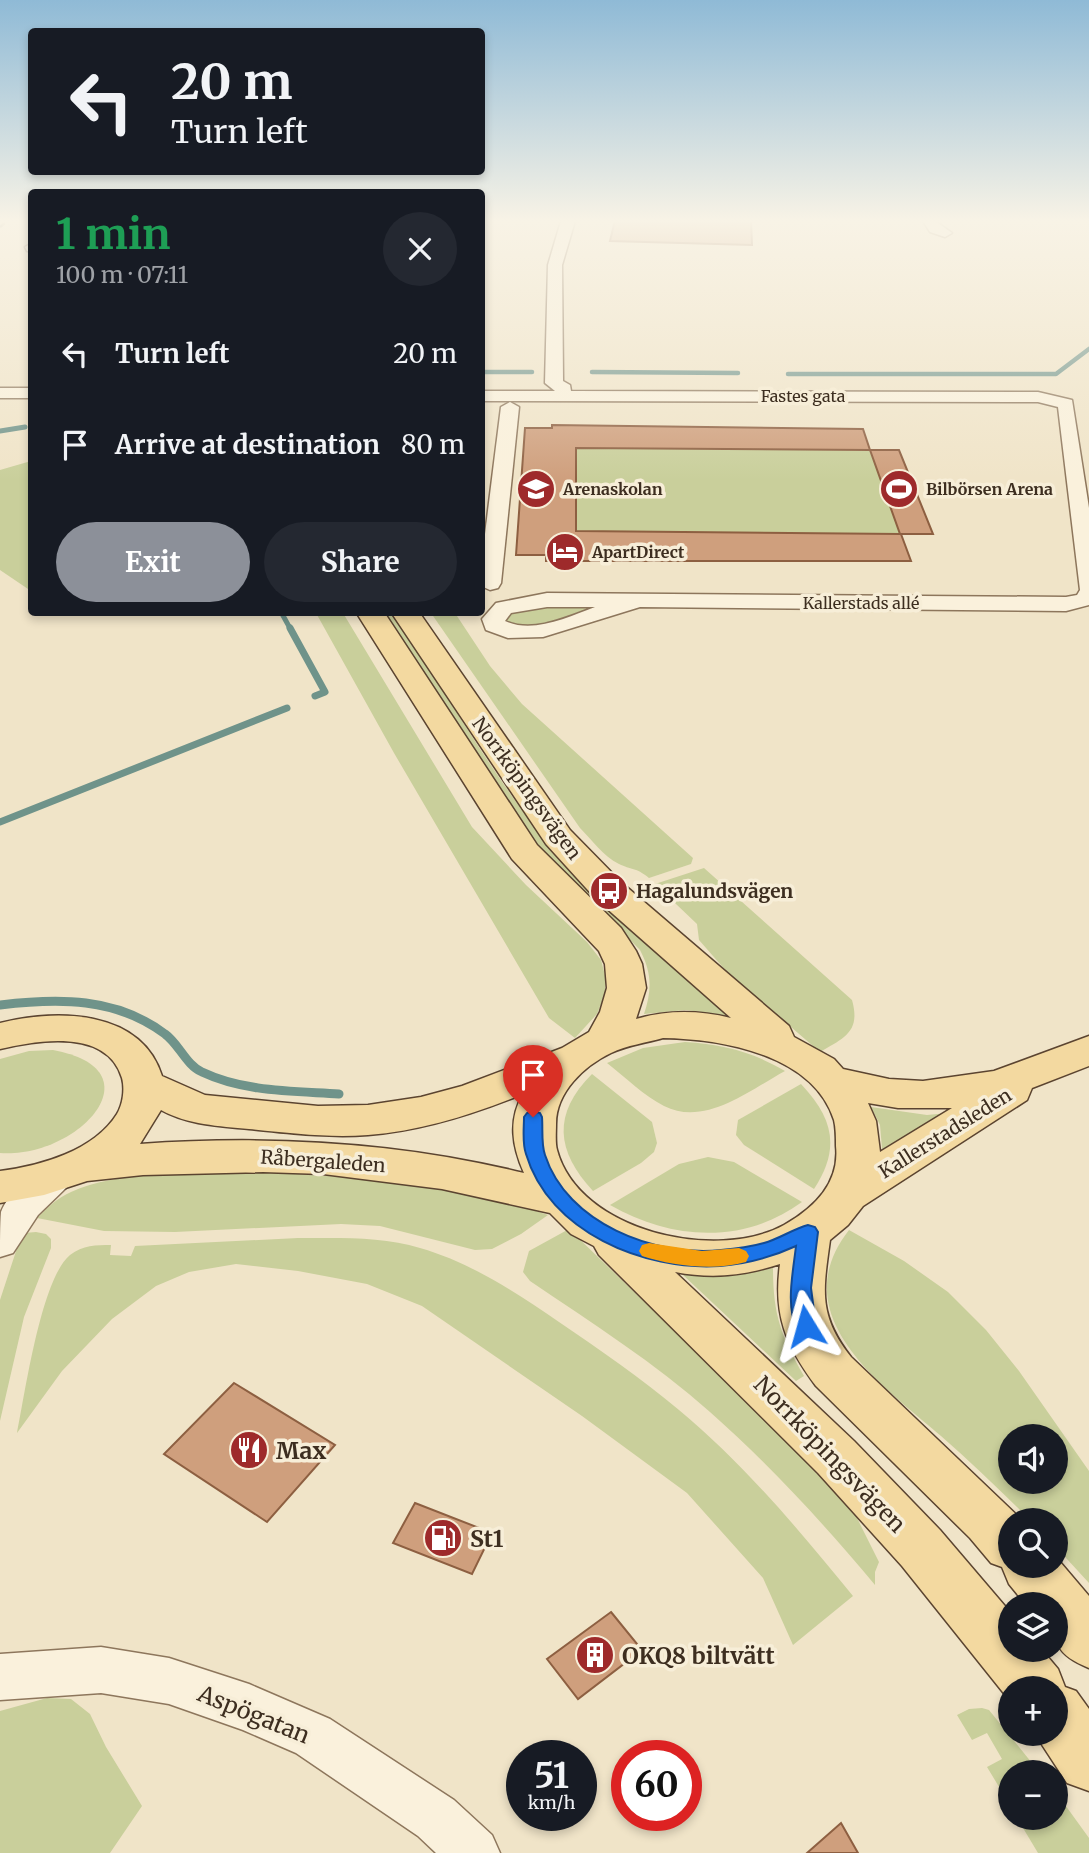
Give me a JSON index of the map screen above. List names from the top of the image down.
{
  "streets": {
    "main road": ["Norrköpingsvägen", "Kallerstadsleden", "Råbergaleden"],
    "street": ["Fastes gata", "Kallerstads allé", "Aspögatan"]
  },
  "crossings": [
    ["Fastes gata", "Kallerstads allé"],
    ["Norrköpingsvägen", "Råbergaleden"]
  ],
  "places": {
    "school or university": ["Arenaskolan"],
    "sports": ["Bilbörsen Arena"],
    "hotel": ["ApartDirect"],
    "bus stop": ["Hagalundsvägen"],
    "restaurant": ["Max"],
    "fuel station": ["St1"],
    "building": ["OKQ8 biltvätt"]
  },
  "page": {
    "turn": ["20 m", "Turn left"],
    "heading": ["1 min", "100 m · 07:11"],
    "list": [
      {
        "name": "Turn left",
        "value": "20 m"
      },
      {
        "name": "Arrive at destination",
        "value": "80 m"
      }
    ],
    "buttons": ["Exit", "Share"],
    "map_buttons": ["+", "−"],
    "speed": "51 km/h",
    "limit": "60"
  }
}
